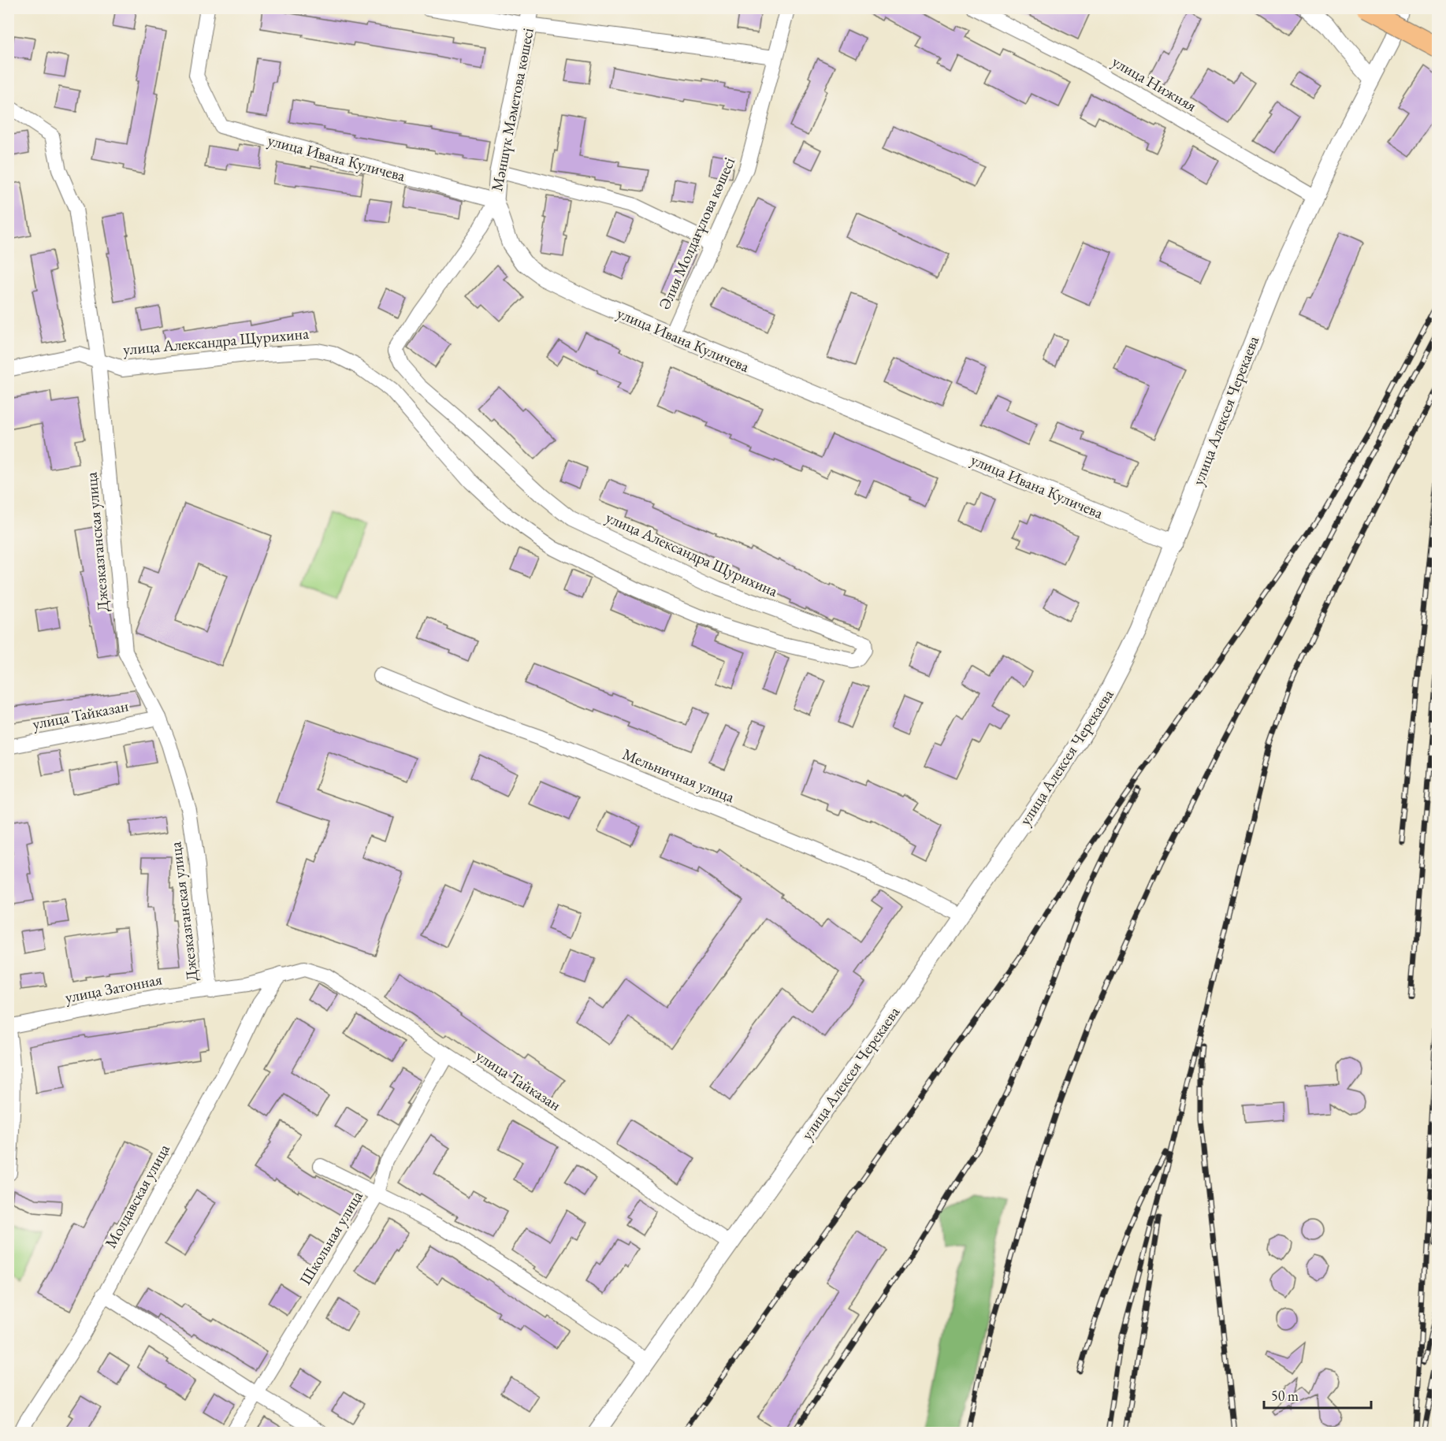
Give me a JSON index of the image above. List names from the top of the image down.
{
  "streets": {
    "street": [
      "улица Нижняя",
      "Мәншүк Мәметова көшесі",
      "улица Ивана Куличева",
      "Әлия Молдағұлова көшесі",
      "улица Александра Щурихина",
      "улица Алексея Черекаева",
      "Джезказганская улица",
      "улица Тайказан",
      "Мельничная улица",
      "улица Затонная",
      "Молдавская улица",
      "Школьная улица"
    ]
  },
  "crossings": [
    ["улица Нижняя", "улица Алексея Черекаева"],
    ["Мәншүк Мәметова көшесі", "улица Ивана Куличева"],
    ["Мәншүк Мәметова көшесі", "улица Александра Щурихина"],
    ["улица Ивана Куличева", "Әлия Молдағұлова көшесі"],
    ["улица Ивана Куличева", "улица Алексея Черекаева"],
    ["улица Александра Щурихина", "Джезказганская улица"],
    ["улица Алексея Черекаева", "улица Тайказан"],
    ["улица Алексея Черекаева", "Мельничная улица"],
    ["Джезказганская улица", "улица Тайказан"],
    ["Джезказганская улица", "улица Затонная"],
    ["улица Тайказан", "улица Затонная"],
    ["улица Тайказан", "Молдавская улица"],
    ["улица Тайказан", "Школьная улица"],
    ["улица Затонная", "Молдавская улица"]
  ],
  "scale_bar": "50 m"
}
